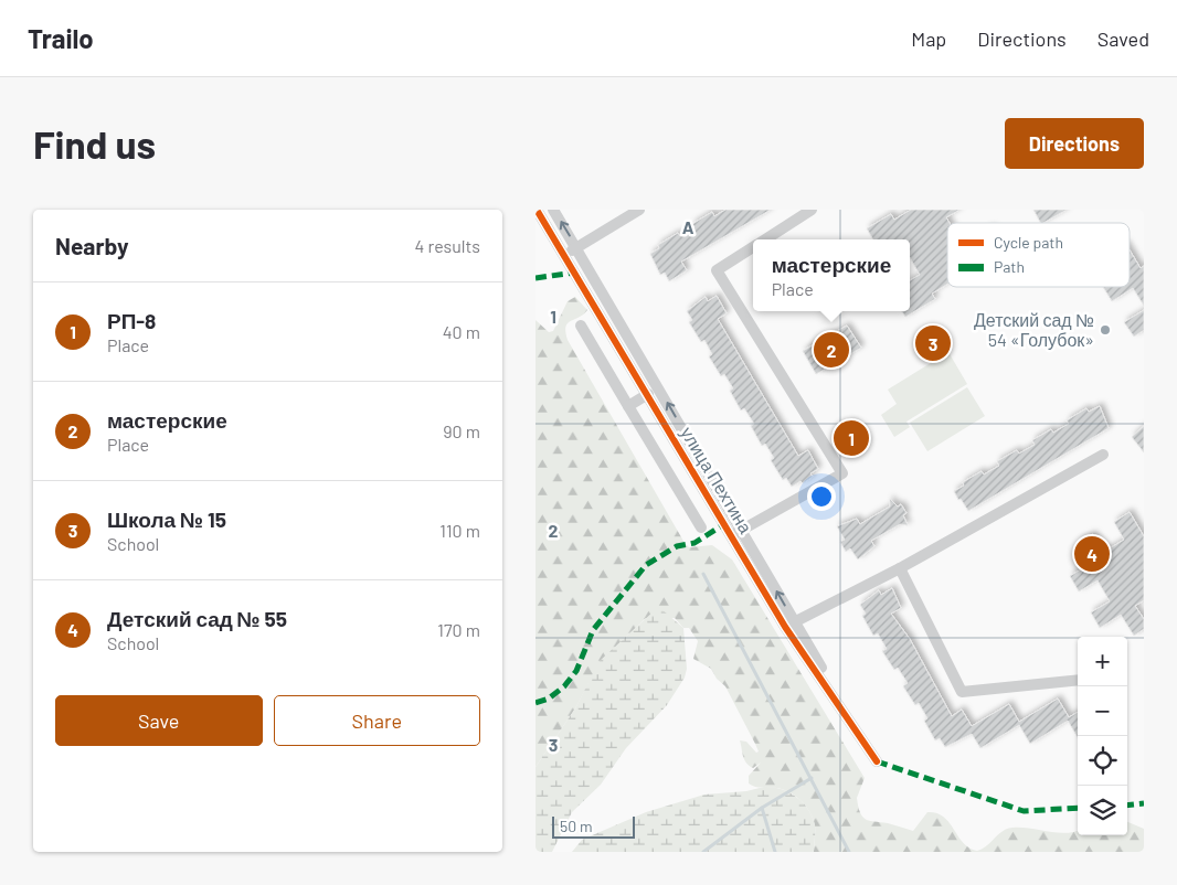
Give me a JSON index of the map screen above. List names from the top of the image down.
{
  "streets": {
    "street": ["улица Пехтина"]
  },
  "places": ["Детский сад № 54 «Голубок»"],
  "legend": ["Cycle path", "Path"],
  "scale_bar": "50 m",
  "page": {
    "header": "Trailo",
    "nav": ["Map", "Directions", "Saved"],
    "buttons": [
      "Directions",
      ["Save", "Share"]
    ],
    "title": "Find us",
    "heading": ["Nearby", "4 results"],
    "popup": ["мастерские", "Place"],
    "list": [
      {
        "mark": "1",
        "name": "РП-8",
        "note": "Place",
        "value": "40 m"
      },
      {
        "mark": "2",
        "name": "мастерские",
        "note": "Place",
        "value": "90 m"
      },
      {
        "mark": "3",
        "name": "Школа № 15",
        "note": "School",
        "value": "110 m"
      },
      {
        "mark": "4",
        "name": "Детский сад № 55",
        "note": "School",
        "value": "170 m"
      }
    ],
    "pins": [
      "3",
      "2",
      "1",
      "4"
    ],
    "map_buttons": ["+", "−"],
    "scale": "50 m"
  },
  "grid": {
    "columns": ["A"],
    "rows": ["1", "2", "3"]
  }
}
